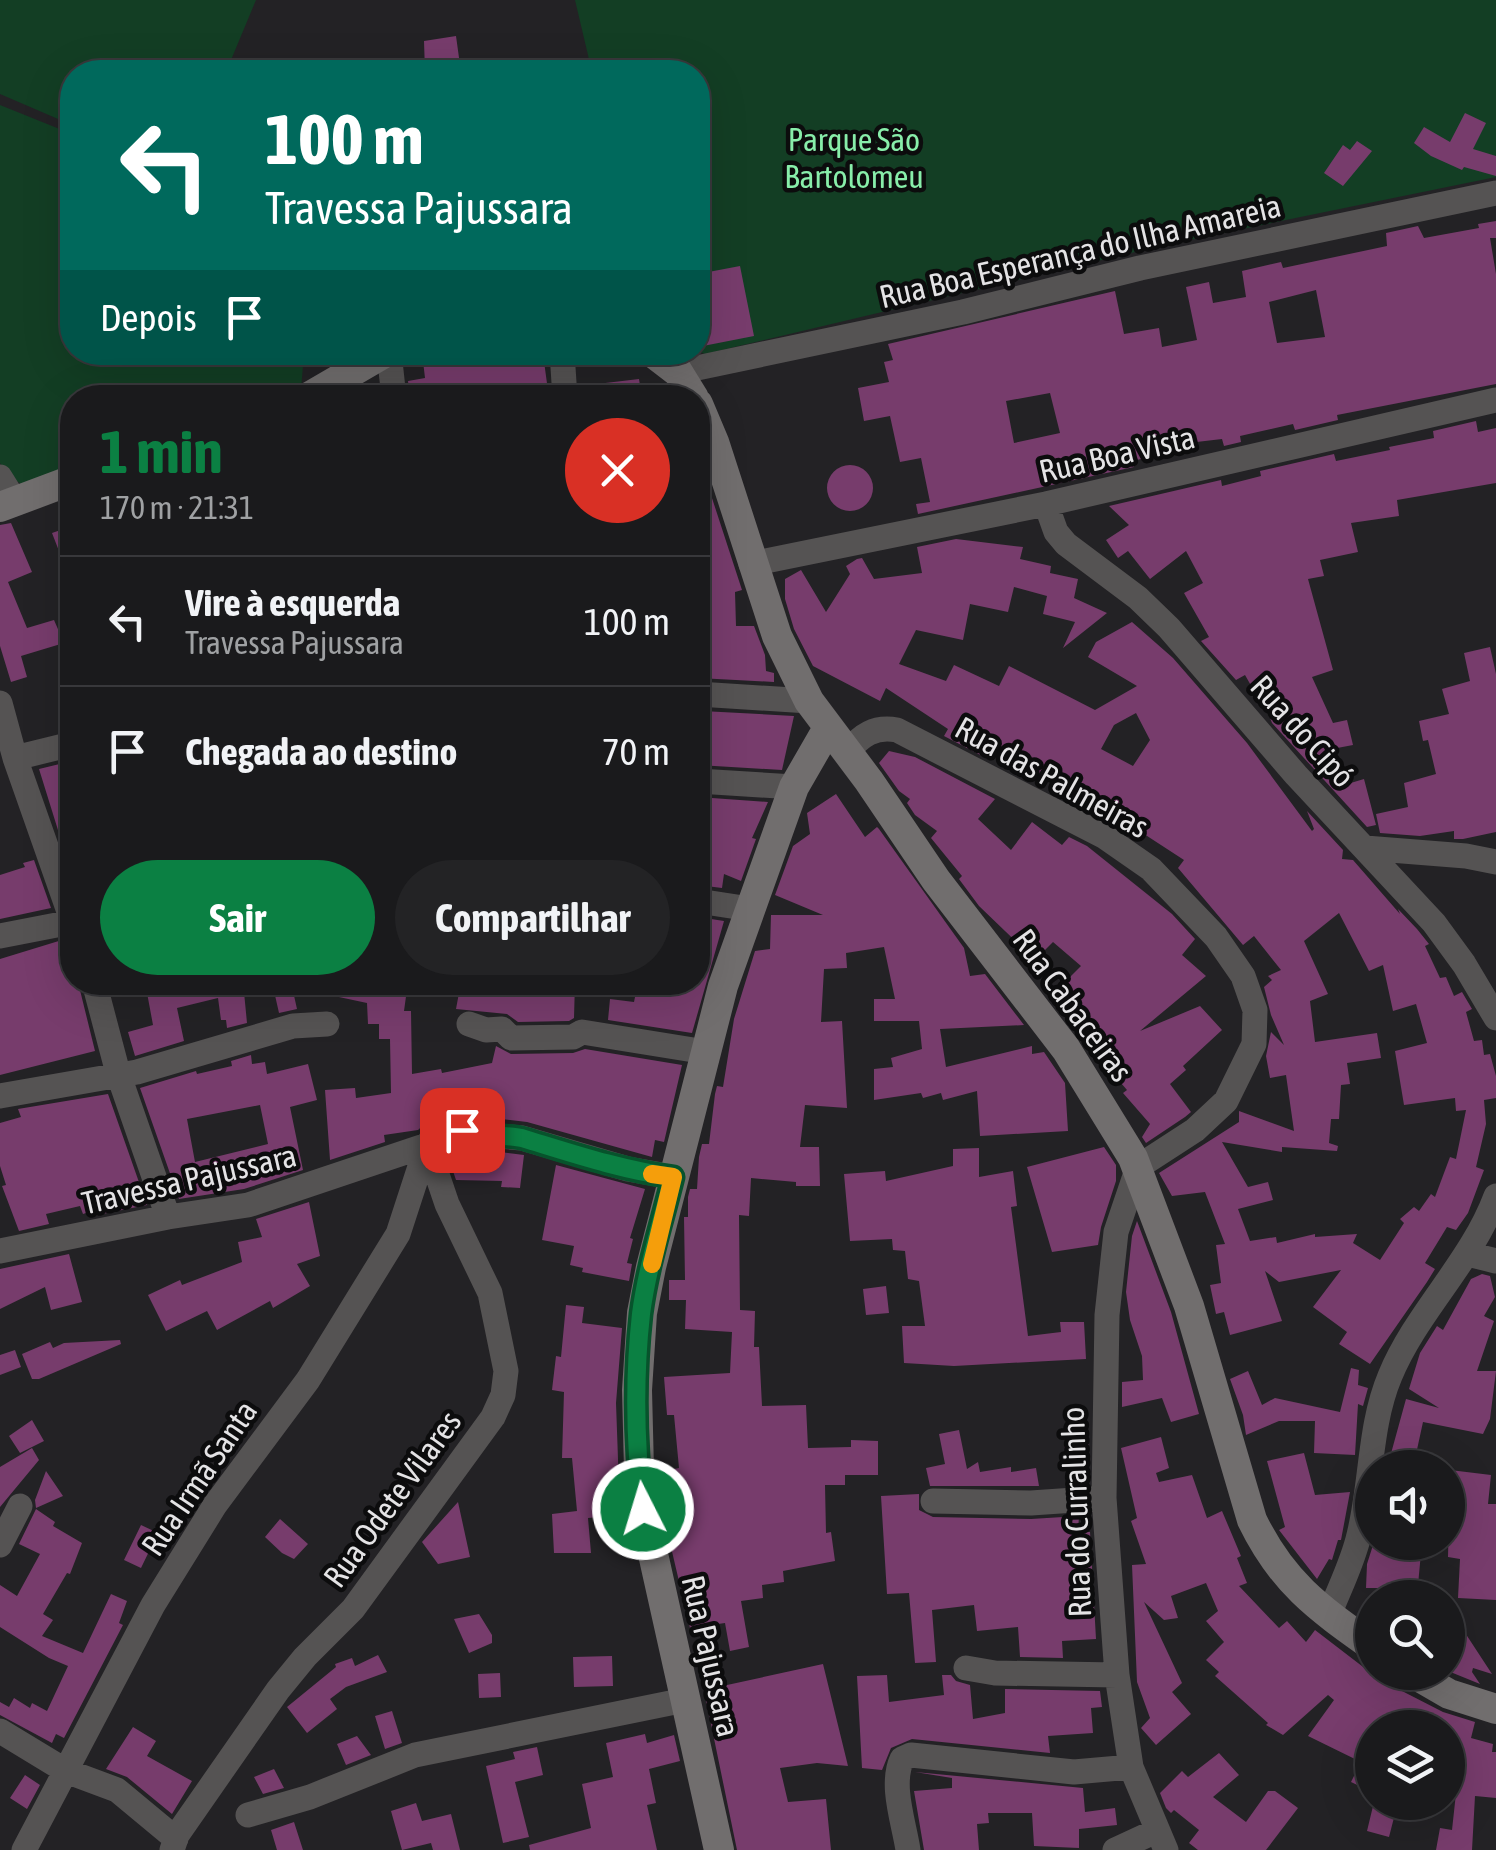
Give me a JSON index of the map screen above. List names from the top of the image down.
{
  "streets": {
    "main road": ["Rua Cabaceiras", "Rua Pajussara"],
    "street": [
      "Rua Boa Esperança do Ilha Amareia",
      "Rua Boa Vista",
      "Rua do Cipó",
      "Rua das Palmeiras",
      "Travessa Pajussara",
      "Rua Irmã Santa",
      "Rua Odete Vilares",
      "Rua do Curralinho"
    ]
  },
  "crossings": [
    ["Rua Boa Vista", "Rua do Cipó"],
    ["Rua Boa Vista", "Rua Cabaceiras"],
    ["Rua das Palmeiras", "Rua Cabaceiras"],
    ["Rua das Palmeiras", "Rua do Curralinho"],
    ["Rua Cabaceiras", "Rua do Curralinho"],
    ["Rua Cabaceiras", "Rua Pajussara"],
    ["Travessa Pajussara", "Rua Irmã Santa"],
    ["Travessa Pajussara", "Rua Odete Vilares"],
    ["Travessa Pajussara", "Rua Pajussara"],
    ["Rua Irmã Santa", "Rua Odete Vilares"]
  ],
  "parks": ["Parque São Bartolomeu"],
  "page": {
    "turn": ["100 m", "Travessa Pajussara"],
    "then": "Depois",
    "heading": ["1 min", "170 m · 21:31"],
    "list": [
      {
        "name": "Vire à esquerda",
        "note": "Travessa Pajussara",
        "value": "100 m"
      },
      {
        "name": "Chegada ao destino",
        "value": "70 m"
      }
    ],
    "buttons": ["Sair", "Compartilhar"]
  }
}
